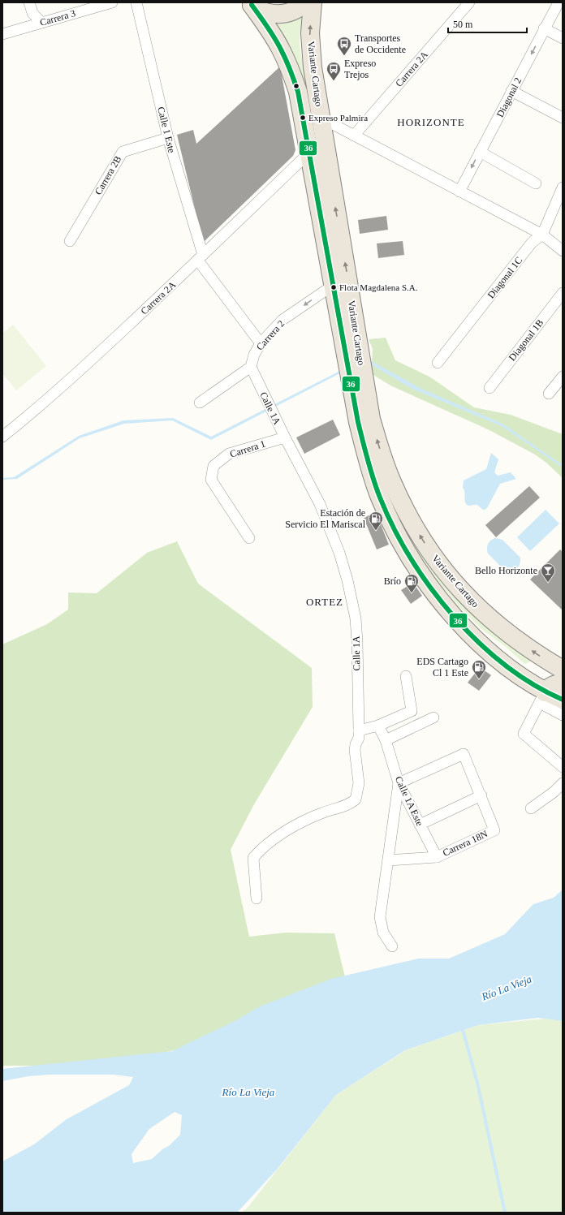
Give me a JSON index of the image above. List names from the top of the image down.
{
  "streets": {
    "highway": ["Variante Cartago"],
    "street": [
      "Carrera 3",
      "Carrera 2A",
      "Diagonal 2",
      "Calle 1 Este",
      "Carrera 2B",
      "Diagonal 1C",
      "Carrera 2",
      "Diagonal 1B",
      "Calle 1A",
      "Carrera 1",
      "Calle 1A Este",
      "Carrera 18N"
    ]
  },
  "crossings": [
    ["Carrera 2A", "Variante Cartago"],
    ["Carrera 2A", "Calle 1 Este"],
    ["Variante Cartago", "Carrera 2"],
    ["Calle 1 Este", "Carrera 2B"],
    ["Carrera 2", "Calle 1A"],
    ["Calle 1A", "Carrera 1"],
    ["Calle 1A Este", "Carrera 18N"]
  ],
  "one_way": ["Diagonal 2", "Carrera 2"],
  "districts": ["HORIZONTE", "ORTEZ"],
  "water": ["Río La Vieja"],
  "places": {
    "bus stop": ["Transportes de Occidente", "Expreso Trejos"],
    "other": ["Expreso Palmira", "Flota Magdalena S.A."],
    "fuel station": ["Estación de Servicio El Mariscal", "Brío", "EDS Cartago Cl 1 Este"],
    "bar": ["Bello Horizonte"]
  },
  "lines": ["transit line 36"],
  "scale_bar": "50 m"
}
